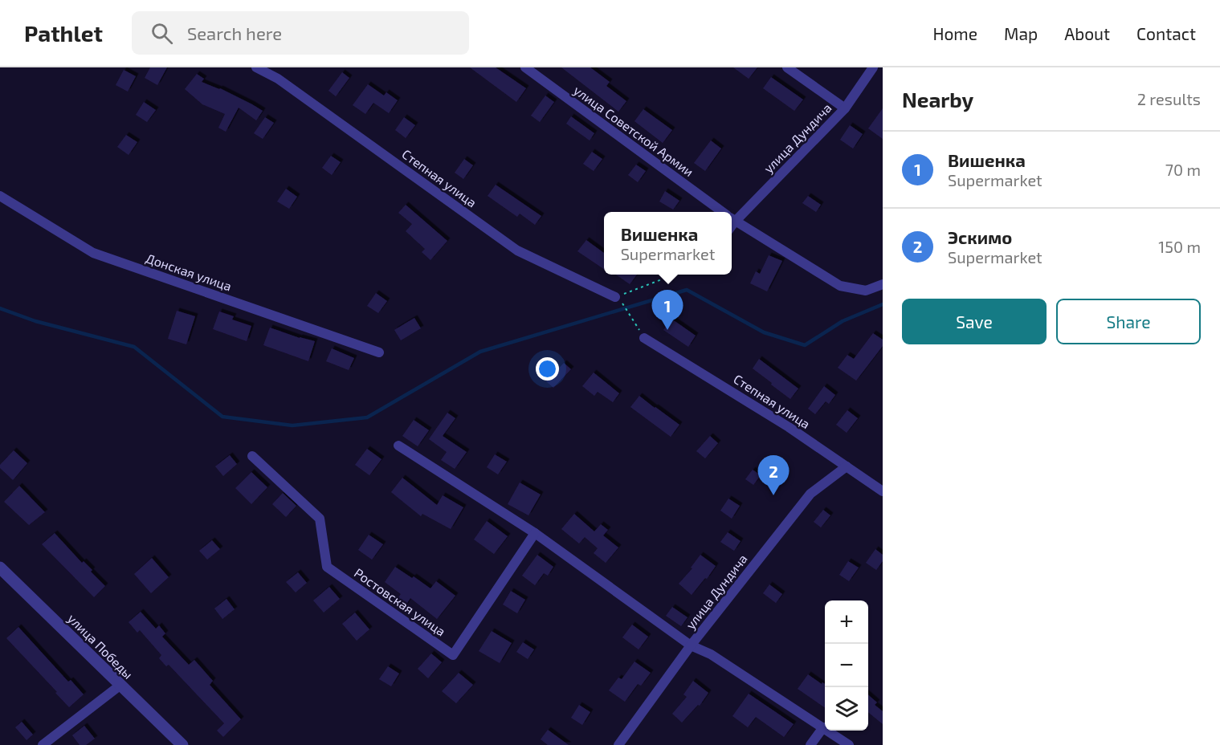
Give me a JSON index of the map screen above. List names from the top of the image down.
{
  "streets": {
    "street": [
      "улица Советской Армии",
      "улица Дундича",
      "Степная улица",
      "Донская улица",
      "Ростовская улица",
      "улица Победы"
    ]
  },
  "crossings": [
    ["улица Дундича", "Степная улица"]
  ],
  "page": {
    "header": "Pathlet",
    "search": "Search here",
    "nav": [
      "Home",
      "Map",
      "About",
      "Contact"
    ],
    "heading": ["Nearby", "2 results"],
    "list": [
      {
        "mark": "1",
        "name": "Вишенка",
        "note": "Supermarket",
        "value": "70 m"
      },
      {
        "mark": "2",
        "name": "Эскимо",
        "note": "Supermarket",
        "value": "150 m"
      }
    ],
    "popup": ["Вишенка", "Supermarket"],
    "buttons": ["Save", "Share"],
    "pins": ["1", "2"],
    "map_buttons": ["+", "−"]
  }
}
